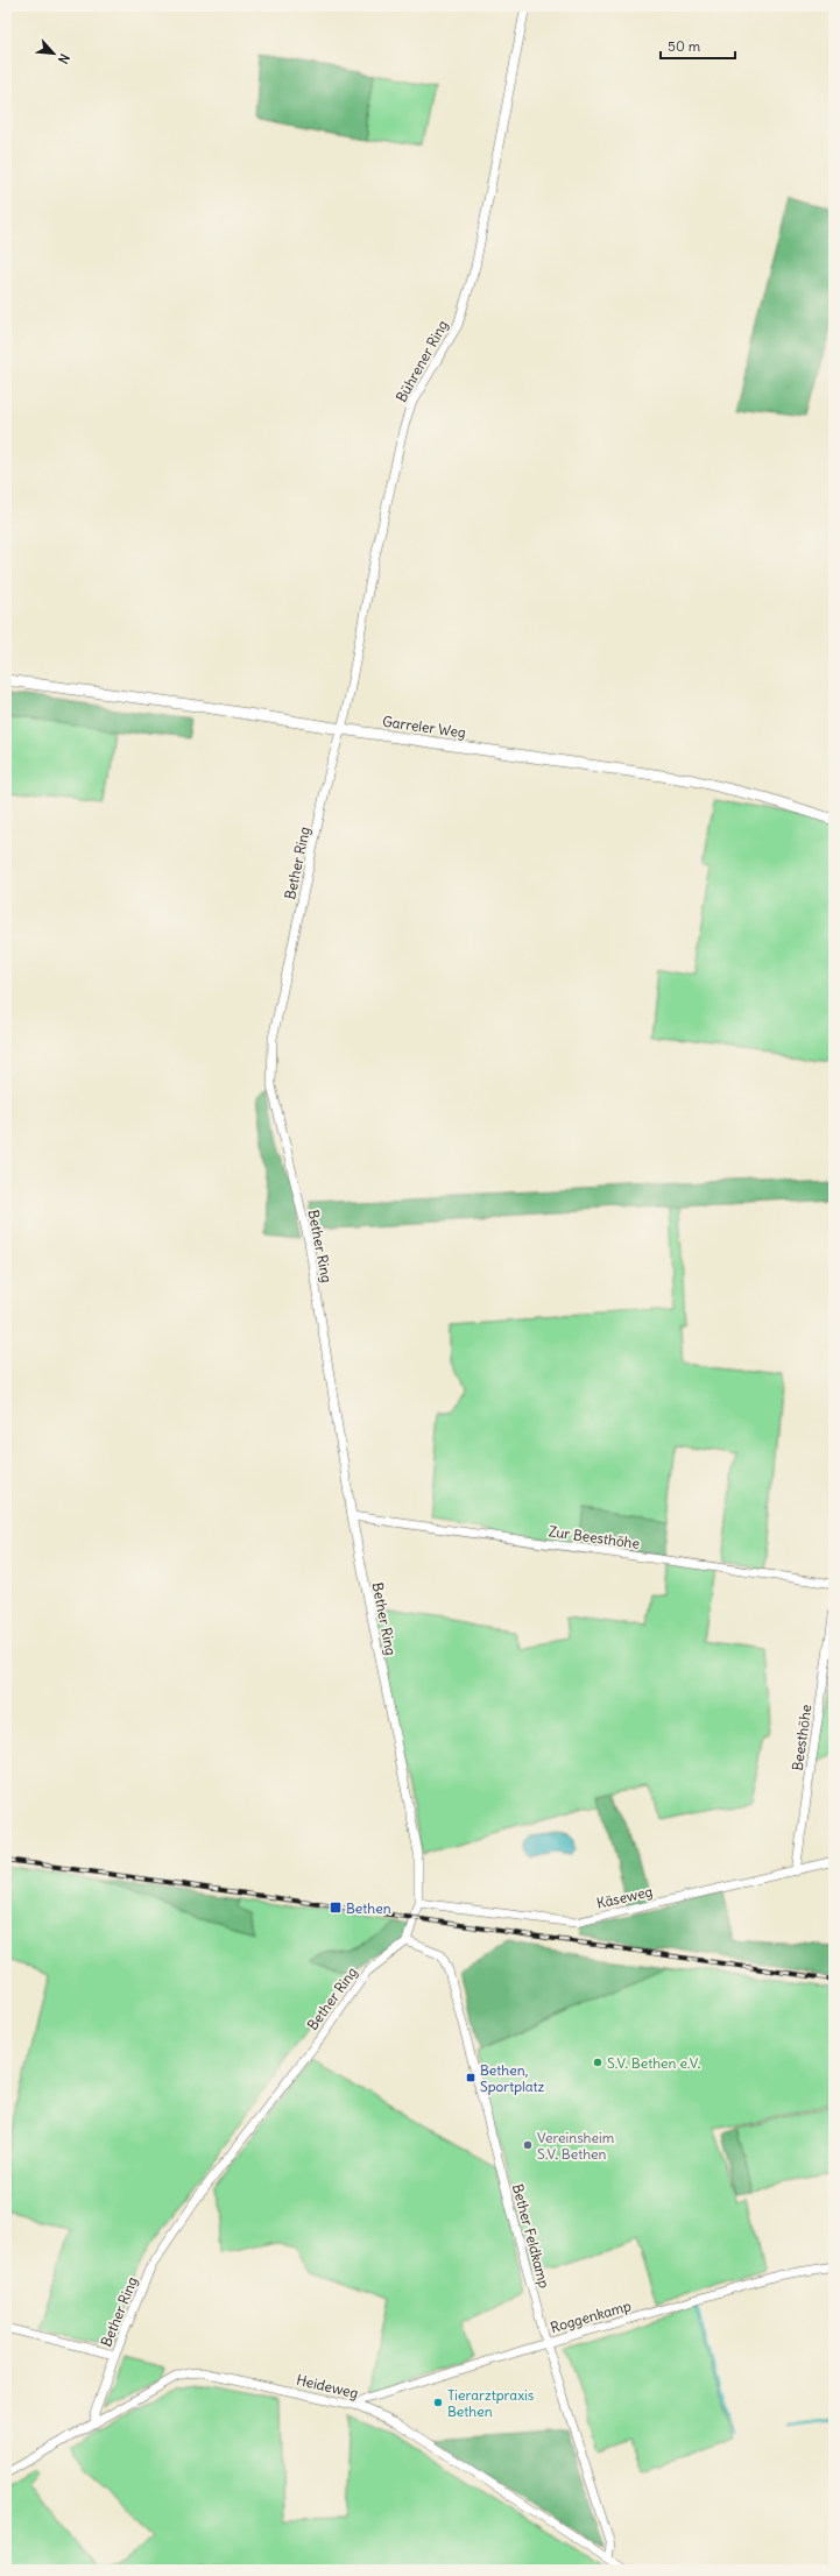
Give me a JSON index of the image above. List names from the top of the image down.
{
  "streets": {
    "street": [
      "Bührener Ring",
      "Garreler Weg",
      "Bether Ring",
      "Zur Beesthöhe",
      "Beesthöhe",
      "Käseweg",
      "Bether Feldkamp",
      "Roggenkamp",
      "Heideweg"
    ]
  },
  "crossings": [
    ["Bührener Ring", "Garreler Weg"],
    ["Bührener Ring", "Bether Ring"],
    ["Garreler Weg", "Bether Ring"],
    ["Bether Ring", "Zur Beesthöhe"],
    ["Bether Ring", "Käseweg"],
    ["Bether Ring", "Bether Feldkamp"],
    ["Bether Ring", "Heideweg"],
    ["Beesthöhe", "Käseweg"],
    ["Bether Feldkamp", "Roggenkamp"],
    ["Bether Feldkamp", "Heideweg"],
    ["Roggenkamp", "Heideweg"]
  ],
  "places": {
    "transit": ["Bethen", "Bethen, Sportplatz"],
    "other": ["S.V. Bethen e.V.", "Vereinsheim S.V. Bethen", "Tierarztpraxis Bethen"]
  },
  "scale_bar": "50 m",
  "north": "bottom right"
}
